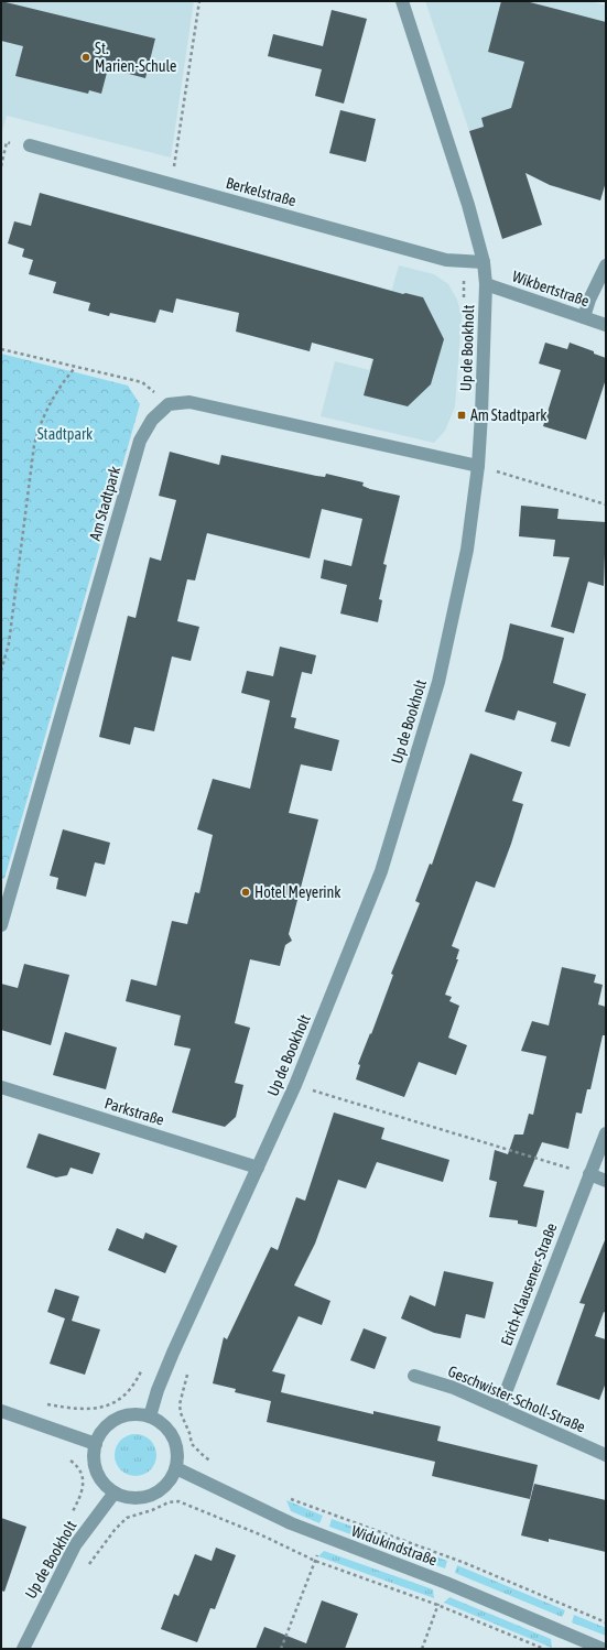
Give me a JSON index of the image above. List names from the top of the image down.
{
  "streets": {
    "street": [
      "Berkelstraße",
      "Wikbertstraße",
      "Up de Bookholt",
      "Am Stadtpark",
      "Parkstraße",
      "Erich-Klausener-Straße",
      "Geschwister-Scholl-Straße",
      "Widukindstraße"
    ]
  },
  "crossings": [
    ["Berkelstraße", "Up de Bookholt"],
    ["Wikbertstraße", "Up de Bookholt"],
    ["Up de Bookholt", "Parkstraße"],
    ["Up de Bookholt", "Widukindstraße"],
    ["Erich-Klausener-Straße", "Geschwister-Scholl-Straße"]
  ],
  "parks": ["Stadtpark"],
  "places": {
    "other": ["St. Marien-Schule", "Hotel Meyerink"],
    "transit": ["Am Stadtpark"]
  }
}
